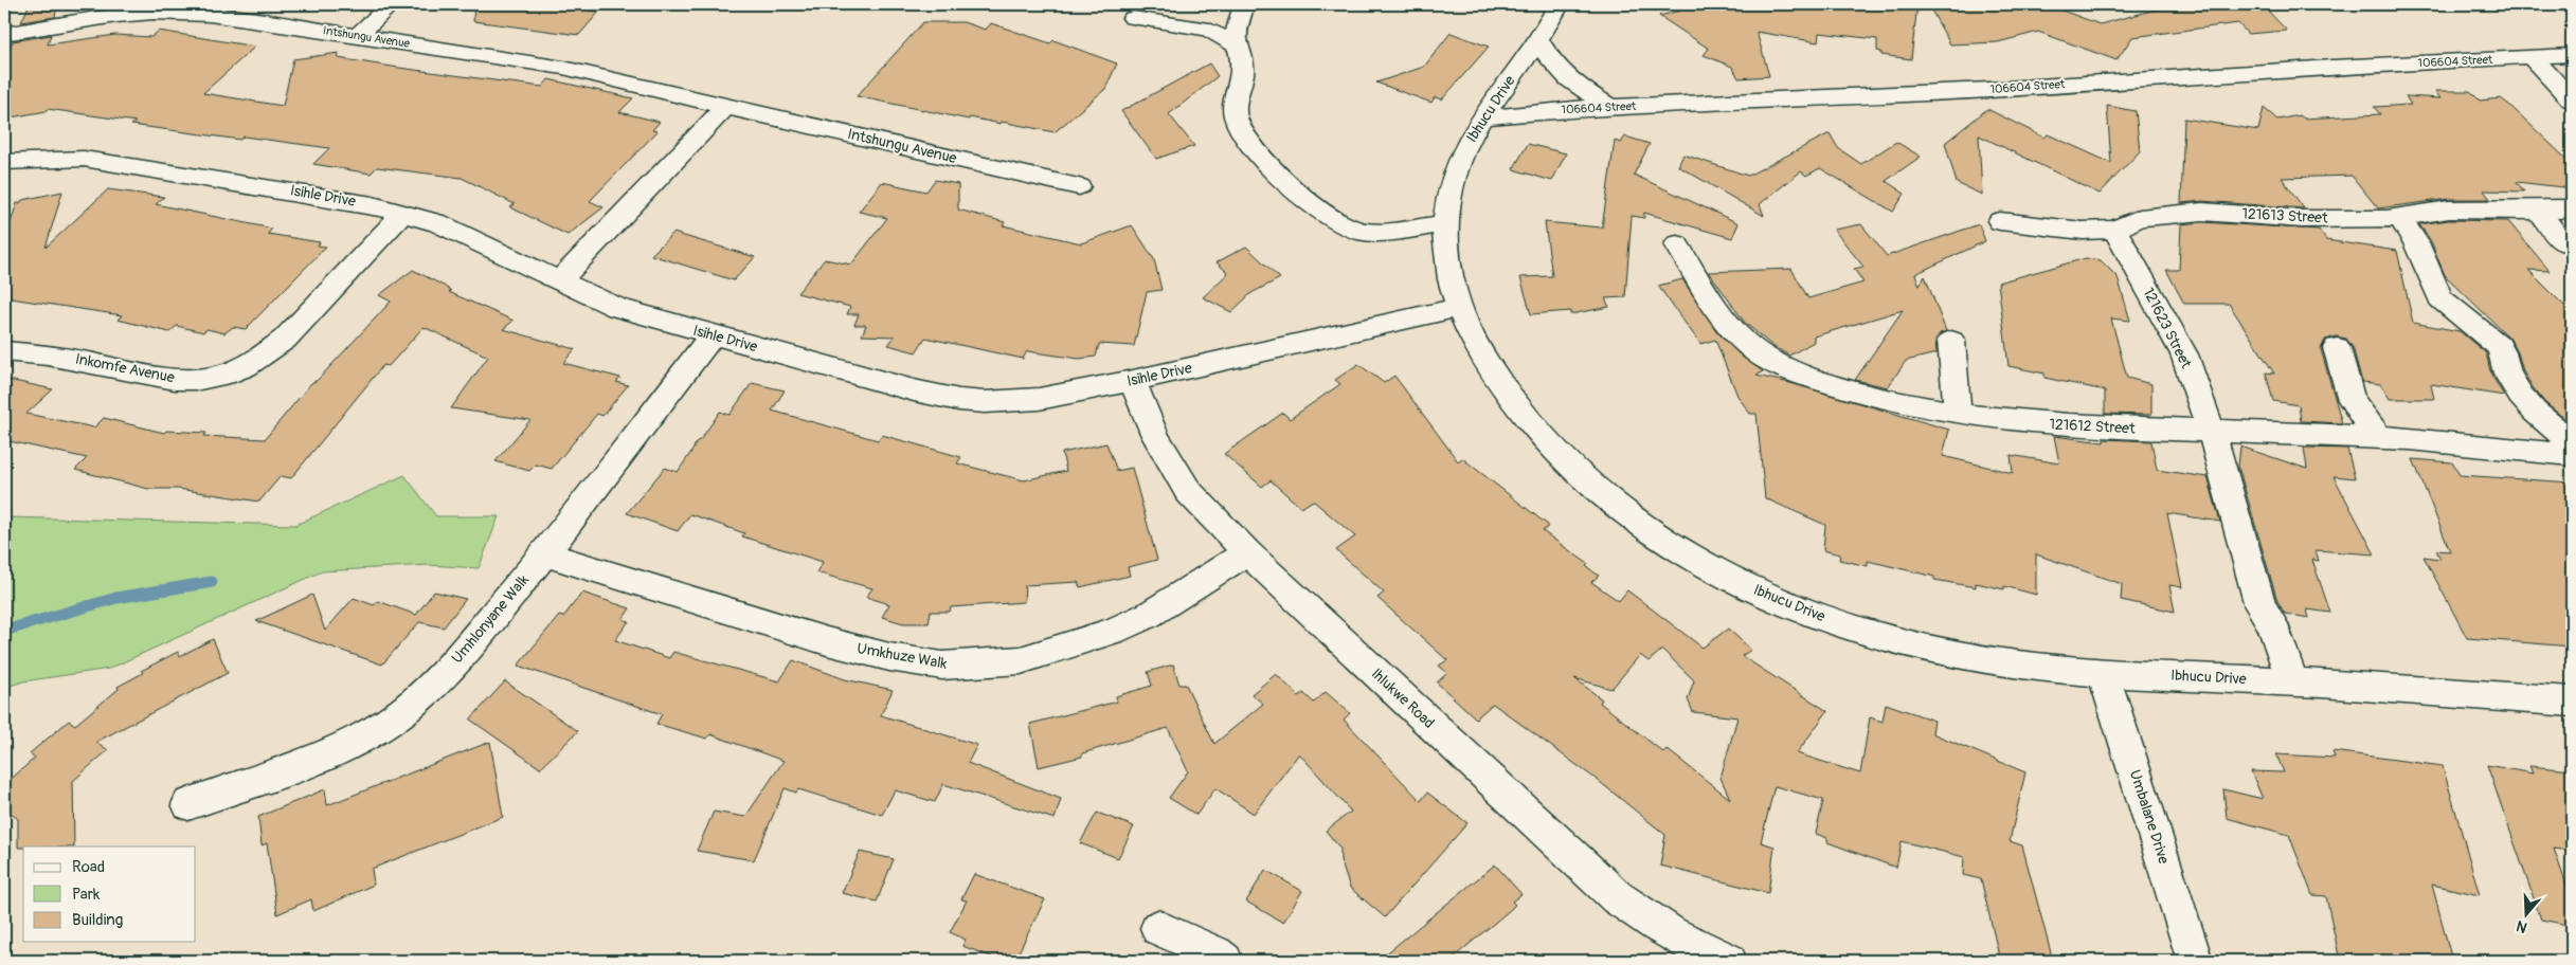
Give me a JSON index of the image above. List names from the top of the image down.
{
  "streets": {
    "street": [
      "Intshungu Avenue",
      "106604 Street",
      "Ibhucu Drive",
      "Isihle Drive",
      "121613 Street",
      "121623 Street",
      "Inkomfe Avenue",
      "121612 Street",
      "Umhlonyane Walk",
      "Umkhuze Walk",
      "Ihlukwe Road",
      "Umbalane Drive"
    ]
  },
  "crossings": [
    ["106604 Street", "Ibhucu Drive"],
    ["Ibhucu Drive", "Isihle Drive"],
    ["Ibhucu Drive", "121623 Street"],
    ["Ibhucu Drive", "Umbalane Drive"],
    ["Isihle Drive", "Inkomfe Avenue"],
    ["Isihle Drive", "Umhlonyane Walk"],
    ["Isihle Drive", "Ihlukwe Road"],
    ["121613 Street", "121623 Street"],
    ["121623 Street", "121612 Street"],
    ["Umhlonyane Walk", "Umkhuze Walk"],
    ["Umkhuze Walk", "Ihlukwe Road"]
  ],
  "legend": ["Road", "Park", "Building"],
  "north": "bottom"
}
